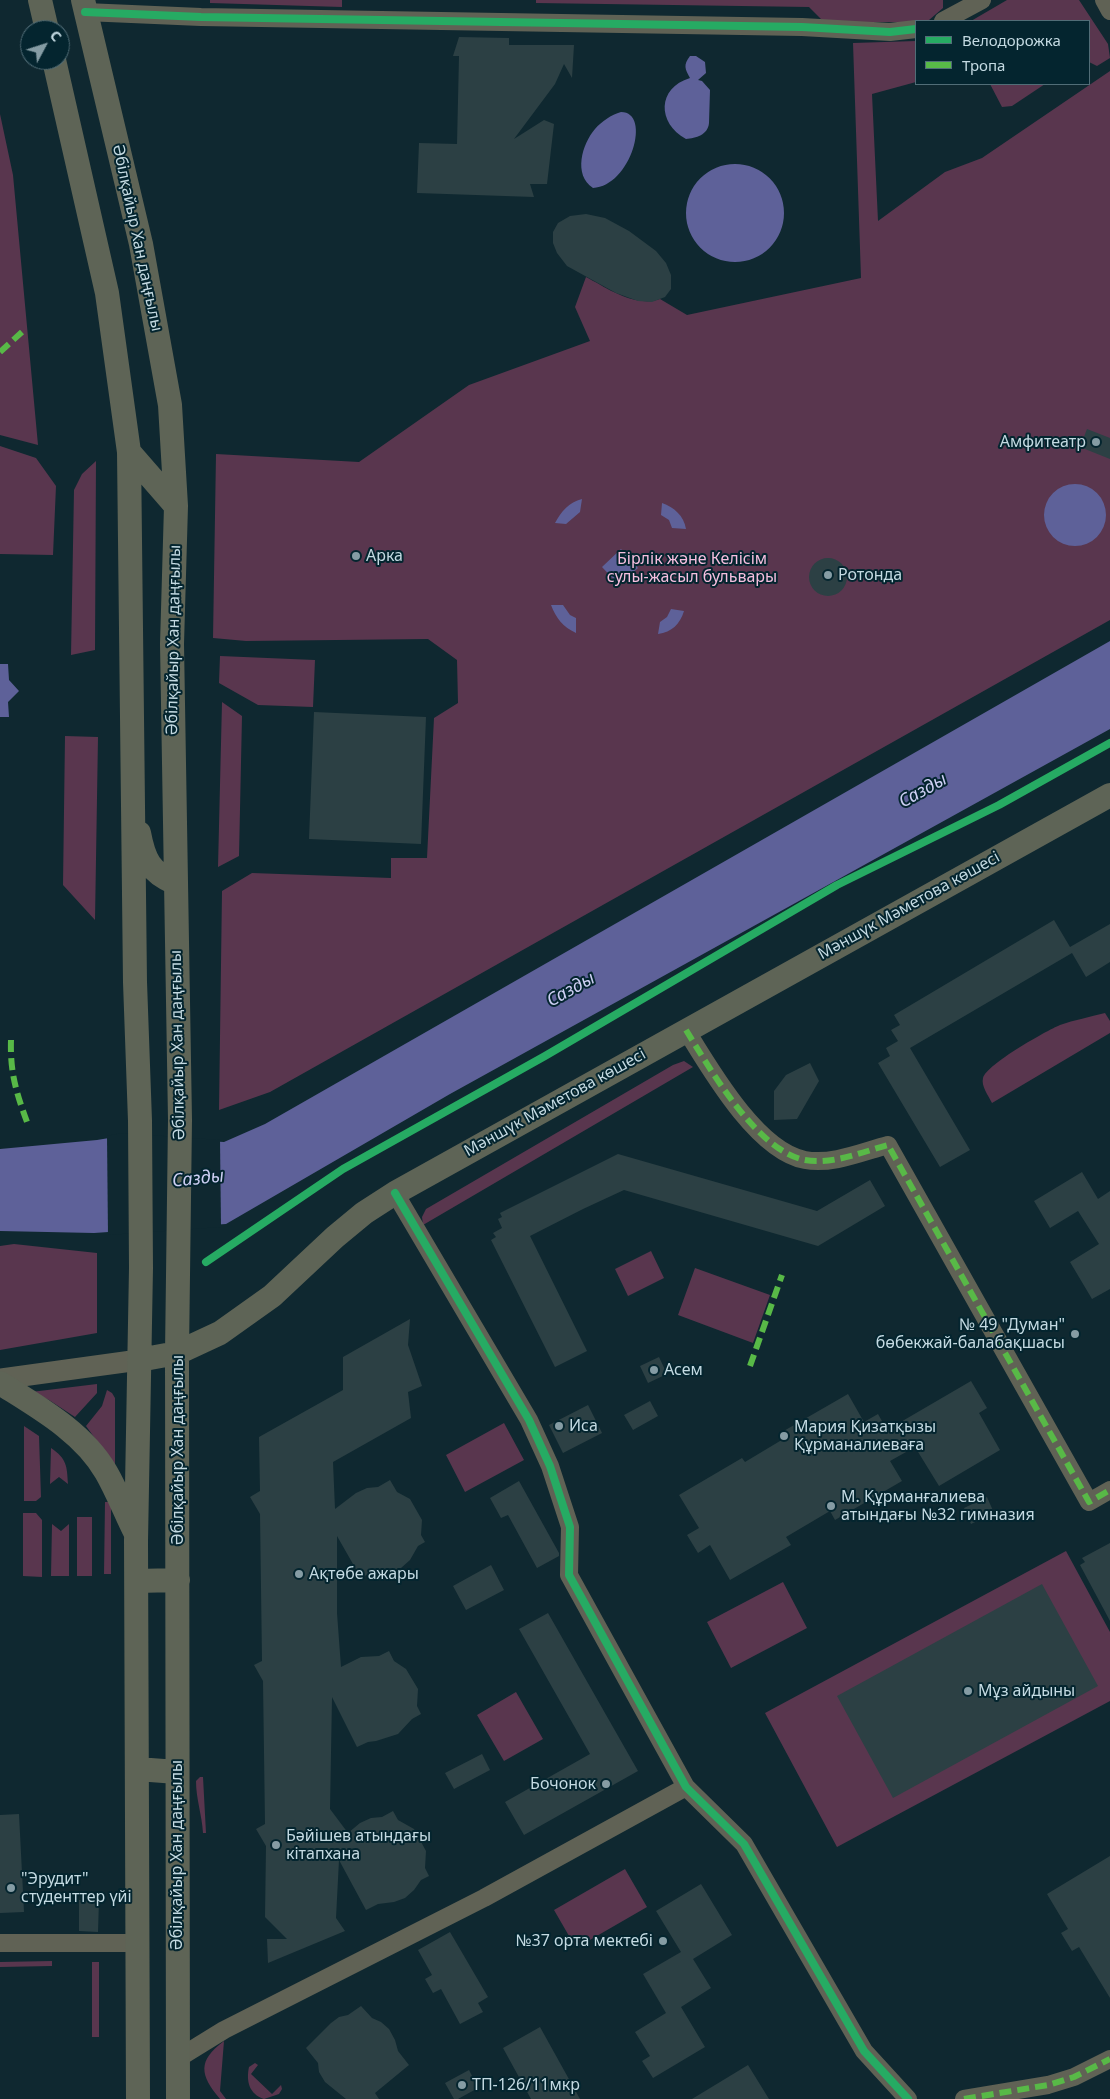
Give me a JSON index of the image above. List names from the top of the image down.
{
  "streets": {
    "main road": ["Әбілқайыр Хан даңғылы", "Мәншүк Мәметова көшесі"]
  },
  "crossings": [
    ["Әбілқайыр Хан даңғылы", "Мәншүк Мәметова көшесі"]
  ],
  "water": ["Сазды"],
  "parks": ["Бірлік және Келісім сулы-жасыл бульвары"],
  "places": [
    "Амфитеатр",
    "Арка",
    "Ротонда",
    "№ 49 \"Думан\" бөбекжай-балабақшасы",
    "Асем",
    "Иса",
    "Мария Қизатқызы Құрманалиеваға",
    "М. Құрманғалиева атындағы №32 гимназия",
    "Ақтөбе ажары",
    "Мұз айдыны",
    "Бочонок",
    "Бәйішев атындағы кітапхана",
    "\"Эрудит\" студенттер үйі",
    "№37 орта мектебі",
    "ТП-126/11мкр"
  ],
  "legend": ["Велодорожка", "Тропа"],
  "north": "top right"
}
